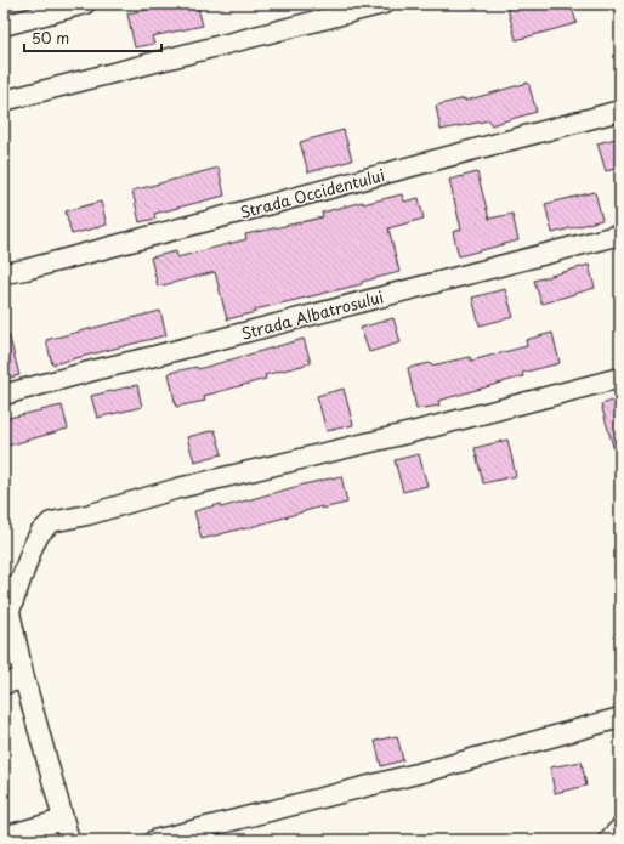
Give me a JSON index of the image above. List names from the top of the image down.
{
  "streets": {
    "street": ["Strada Occidentului", "Strada Albatrosului"]
  },
  "scale_bar": "50 m"
}
